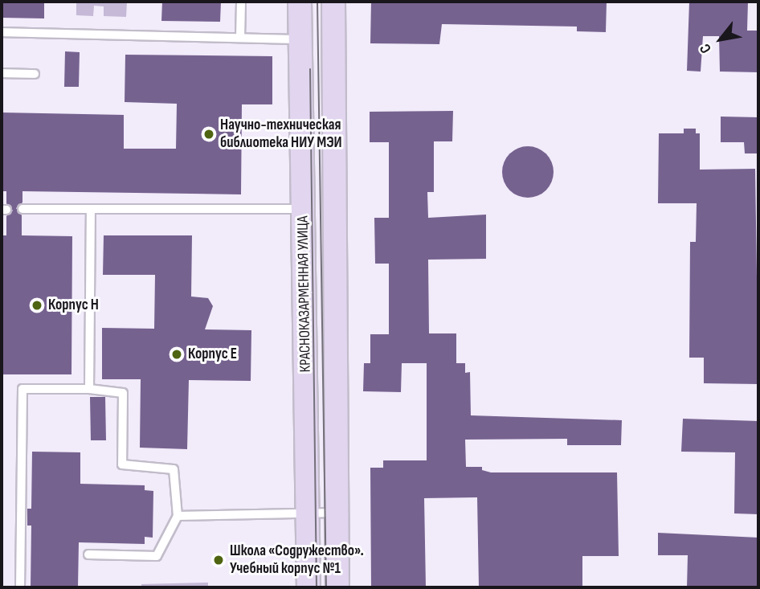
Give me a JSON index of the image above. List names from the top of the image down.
{
  "streets": {
    "main road": ["КРАСНОКАЗАРМЕННАЯ УЛИЦА"]
  },
  "places": [
    "Научно-техническая библиотека НИУ МЭИ",
    "Корпус Н",
    "Корпус Е",
    "Школа «Содружество». Учебный корпус №1"
  ],
  "north": "bottom left"
}
